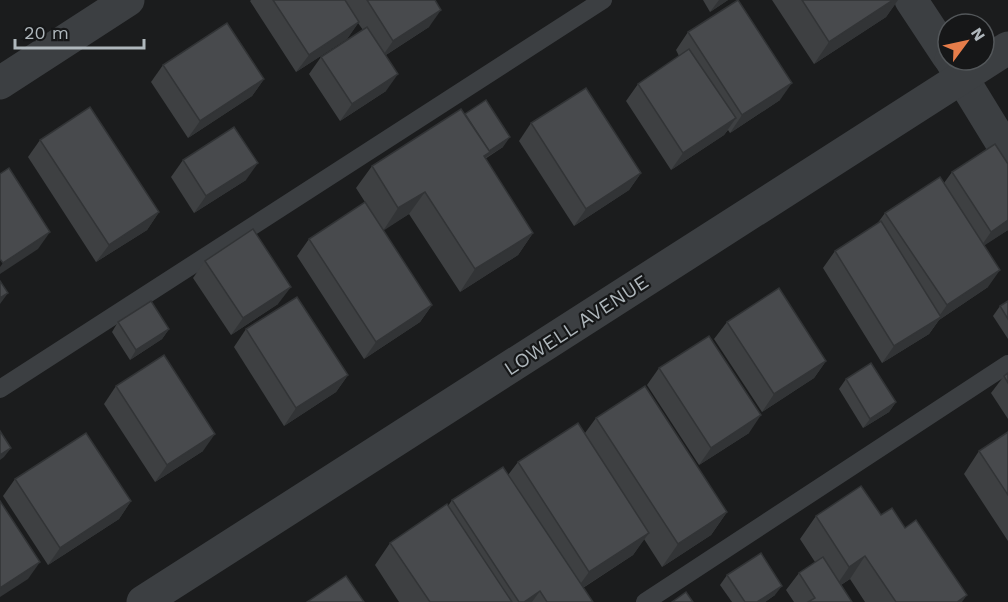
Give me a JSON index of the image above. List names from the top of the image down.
{
  "streets": {
    "street": ["LOWELL AVENUE"]
  },
  "scale_bar": "20 m",
  "north": "top right"
}
